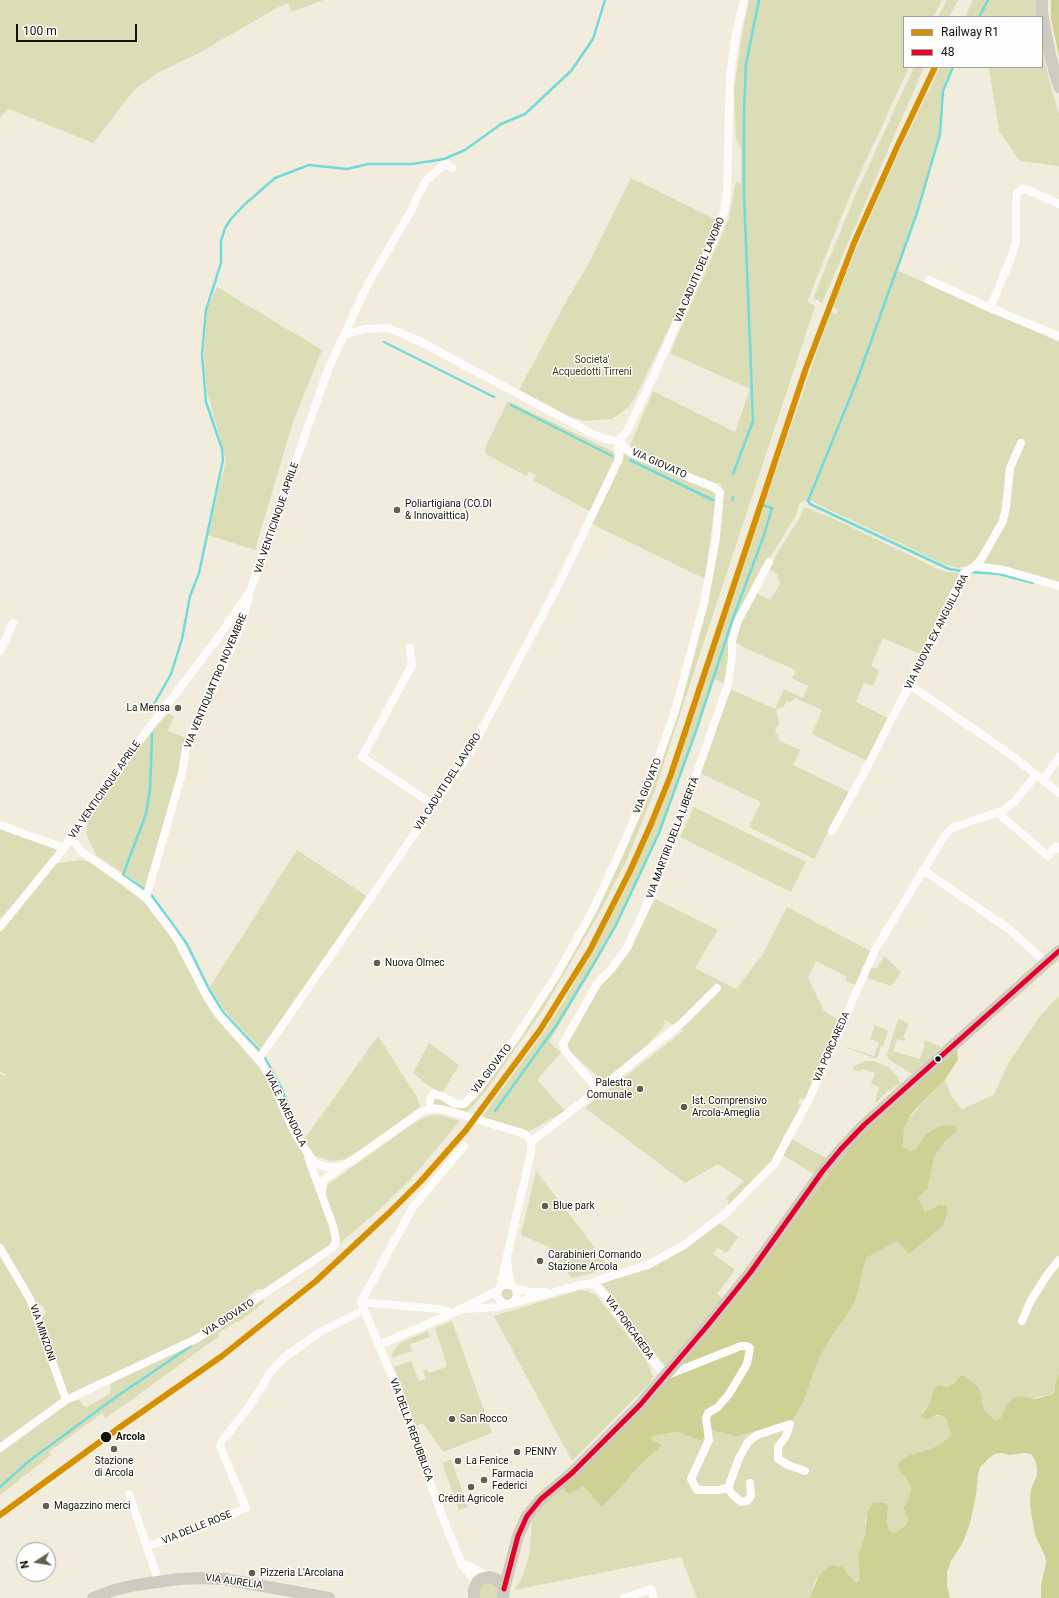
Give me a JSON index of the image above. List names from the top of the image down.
{
  "streets": {
    "main road": ["VIA AURELIA"],
    "street": [
      "VIA CADUTI DEL LAVORO",
      "VIA GIOVATO",
      "VIA VENTICINQUE APRILE",
      "VIA NUOVA EX ANGUILLARA",
      "VIA VENTIQUATTRO NOVEMBRE",
      "VIA MARTIRI DELLA LIBERTÀ",
      "VIA PORCAREDA",
      "VIALE AMENDOLA",
      "VIA MINZONI",
      "VIA DELLA REPUBBLICA",
      "VIA DELLE ROSE"
    ]
  },
  "crossings": [
    ["VIA CADUTI DEL LAVORO", "VIA GIOVATO"],
    ["VIA CADUTI DEL LAVORO", "VIALE AMENDOLA"],
    ["VIA GIOVATO", "VIALE AMENDOLA"],
    ["VIA GIOVATO", "VIA MINZONI"],
    ["VIA VENTICINQUE APRILE", "VIA VENTIQUATTRO NOVEMBRE"],
    ["VIA VENTICINQUE APRILE", "VIALE AMENDOLA"],
    ["VIA VENTIQUATTRO NOVEMBRE", "VIALE AMENDOLA"],
    ["VIA DELLA REPUBBLICA", "VIA DELLE ROSE"]
  ],
  "parks": ["Societa' Acquedotti Tirreni"],
  "places": [
    "Poliartigiana (CO.DI & Innovaittica)",
    "La Mensa",
    "Nuova Olmec",
    "Palestra Comunale",
    "Ist. Comprensivo Arcola-Ameglia",
    "Blue park",
    "Carabinieri Comando Stazione Arcola",
    "San Rocco",
    "Arcola",
    "Stazione di Arcola",
    "PENNY",
    "La Fenice",
    "Farmacia Federici",
    "Crédit Agricole",
    "Magazzino merci",
    "Pizzeria L'Arcolana"
  ],
  "lines": ["rail line R1", "transit line 48"],
  "legend": ["Railway R1", "48"],
  "scale_bar": "100 m",
  "north": "left"
}
